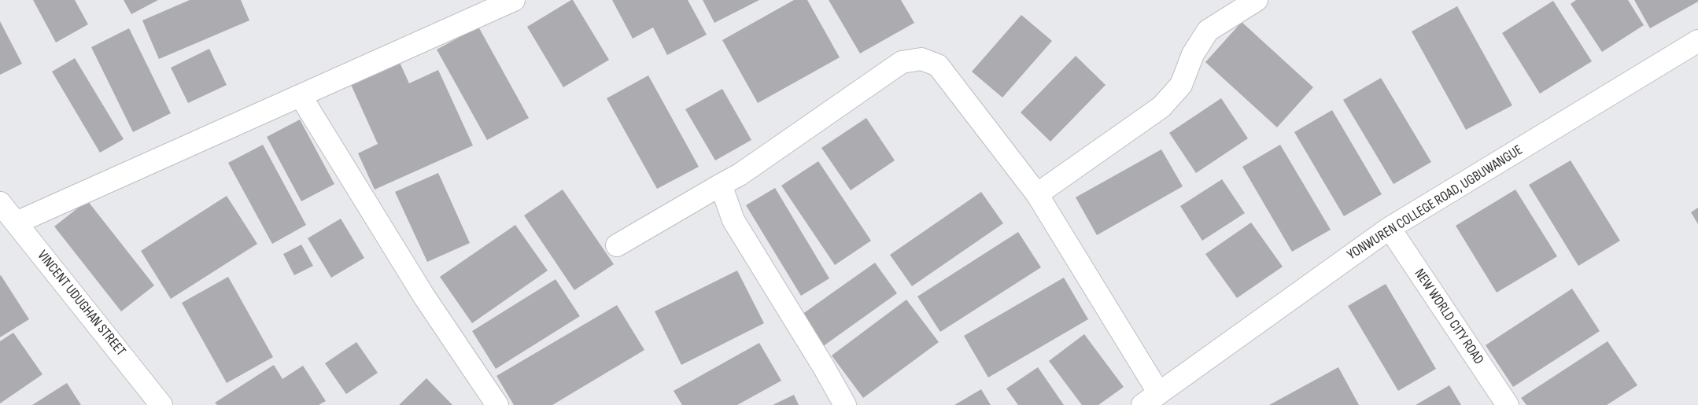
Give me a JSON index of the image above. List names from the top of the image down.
{
  "streets": {
    "street": ["YONWUREN COLLEGE ROAD, UGBUWANGUE", "VINCENT UDUGHAN STREET", "NEW WORLD CITY ROAD"]
  },
  "crossings": [
    ["YONWUREN COLLEGE ROAD, UGBUWANGUE", "NEW WORLD CITY ROAD"]
  ]
}
